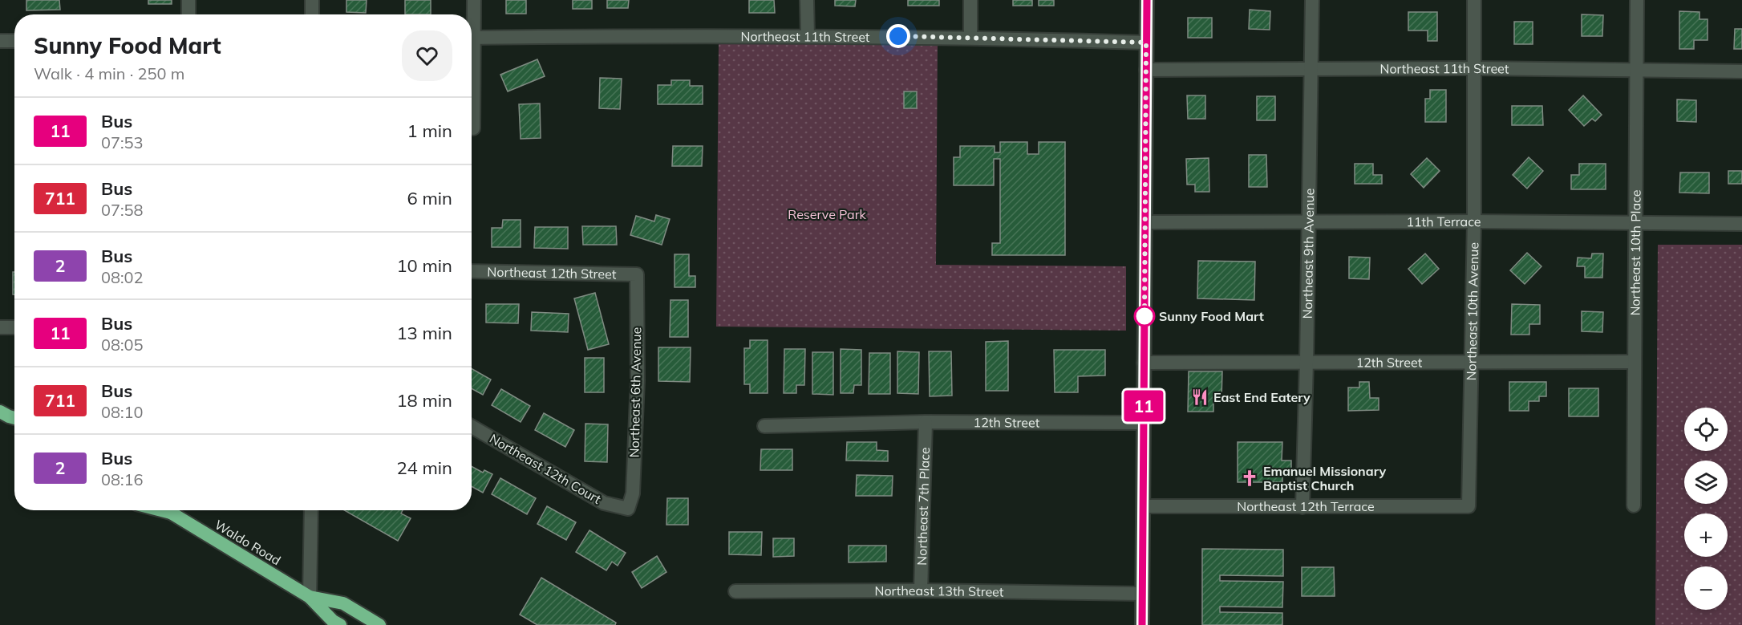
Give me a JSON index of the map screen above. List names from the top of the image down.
{
  "streets": {
    "highway": ["Waldo Road"],
    "street": [
      "Northeast 11th Street",
      "11th Terrace",
      "Northeast 10th Place",
      "Northeast 9th Avenue",
      "Northeast 12th Street",
      "Northeast 10th Avenue",
      "12th Street",
      "Northeast 6th Avenue",
      "Northeast 12th Court",
      "Northeast 7th Place",
      "Northeast 12th Terrace",
      "Northeast 13th Street"
    ]
  },
  "crossings": [
    ["Northeast 11th Street", "Northeast 10th Place"],
    ["Northeast 11th Street", "Northeast 9th Avenue"],
    ["Northeast 11th Street", "Northeast 10th Avenue"],
    ["11th Terrace", "Northeast 10th Place"],
    ["11th Terrace", "Northeast 9th Avenue"],
    ["11th Terrace", "Northeast 10th Avenue"],
    ["Northeast 10th Place", "12th Street"],
    ["Northeast 9th Avenue", "12th Street"],
    ["Northeast 9th Avenue", "Northeast 12th Terrace"],
    ["Northeast 12th Street", "Northeast 6th Avenue"],
    ["Northeast 10th Avenue", "12th Street"],
    ["Northeast 10th Avenue", "Northeast 12th Terrace"],
    ["12th Street", "Northeast 7th Place"],
    ["Northeast 6th Avenue", "Northeast 12th Court"],
    ["Northeast 7th Place", "Northeast 13th Street"]
  ],
  "parks": ["Reserve Park"],
  "places": {
    "other": ["Sunny Food Mart"],
    "restaurant": ["East End Eatery"],
    "church": ["Emanuel Missionary Baptist Church"]
  },
  "lines": ["bus line 11"],
  "page": {
    "on_map": "11",
    "heading": ["Sunny Food Mart", "Walk · 4 min · 250 m"],
    "list": [
      {
        "mark": "11",
        "name": "Bus",
        "note": "07:53",
        "value": "1 min"
      },
      {
        "mark": "711",
        "name": "Bus",
        "note": "07:58",
        "value": "6 min"
      },
      {
        "mark": "2",
        "name": "Bus",
        "note": "08:02",
        "value": "10 min"
      },
      {
        "mark": "11",
        "name": "Bus",
        "note": "08:05",
        "value": "13 min"
      },
      {
        "mark": "711",
        "name": "Bus",
        "note": "08:10",
        "value": "18 min"
      },
      {
        "mark": "2",
        "name": "Bus",
        "note": "08:16",
        "value": "24 min"
      }
    ],
    "map_buttons": ["+", "−"]
  }
}
